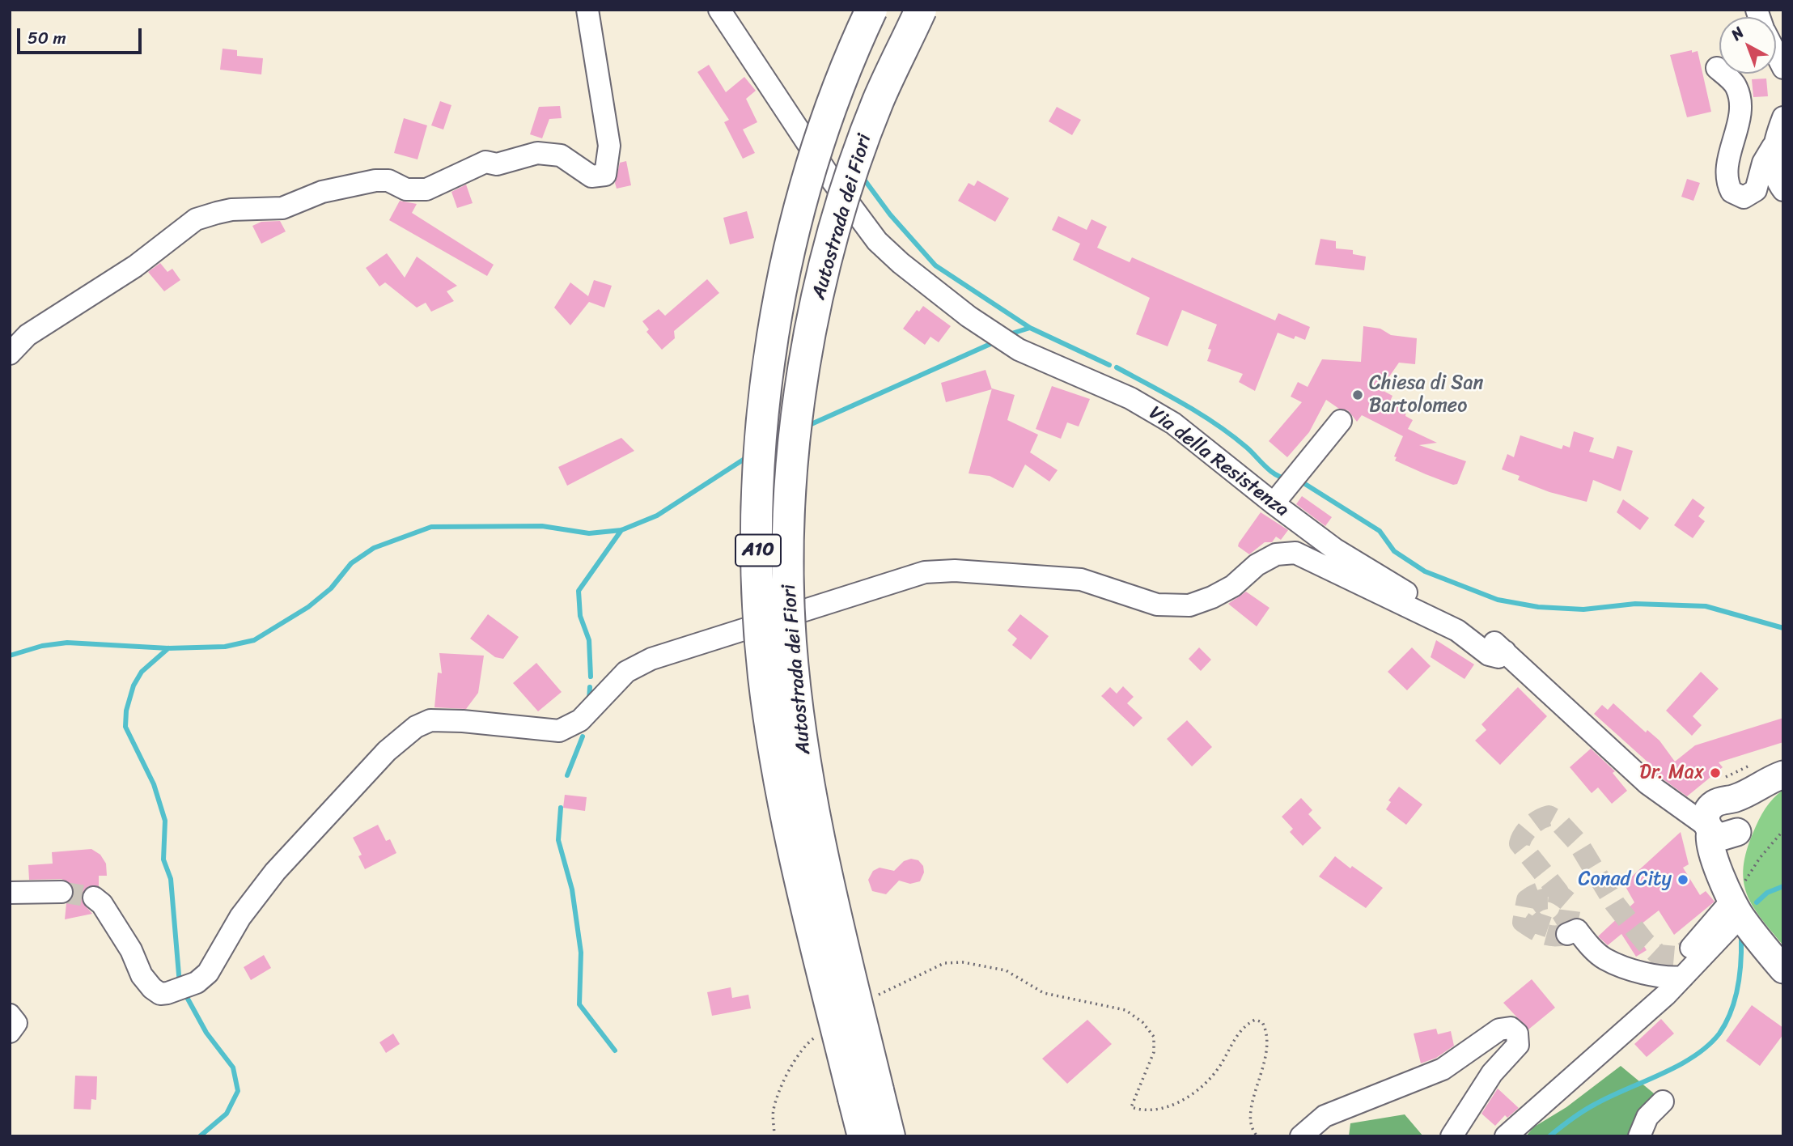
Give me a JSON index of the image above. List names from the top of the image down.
{
  "streets": {
    "highway": ["Autostrada dei Fiori", "A10"],
    "street": ["Via della Resistenza"]
  },
  "places": ["Chiesa di San Bartolomeo", "Dr. Max", "Conad City"],
  "scale_bar": "50 m",
  "north": "top left"
}
